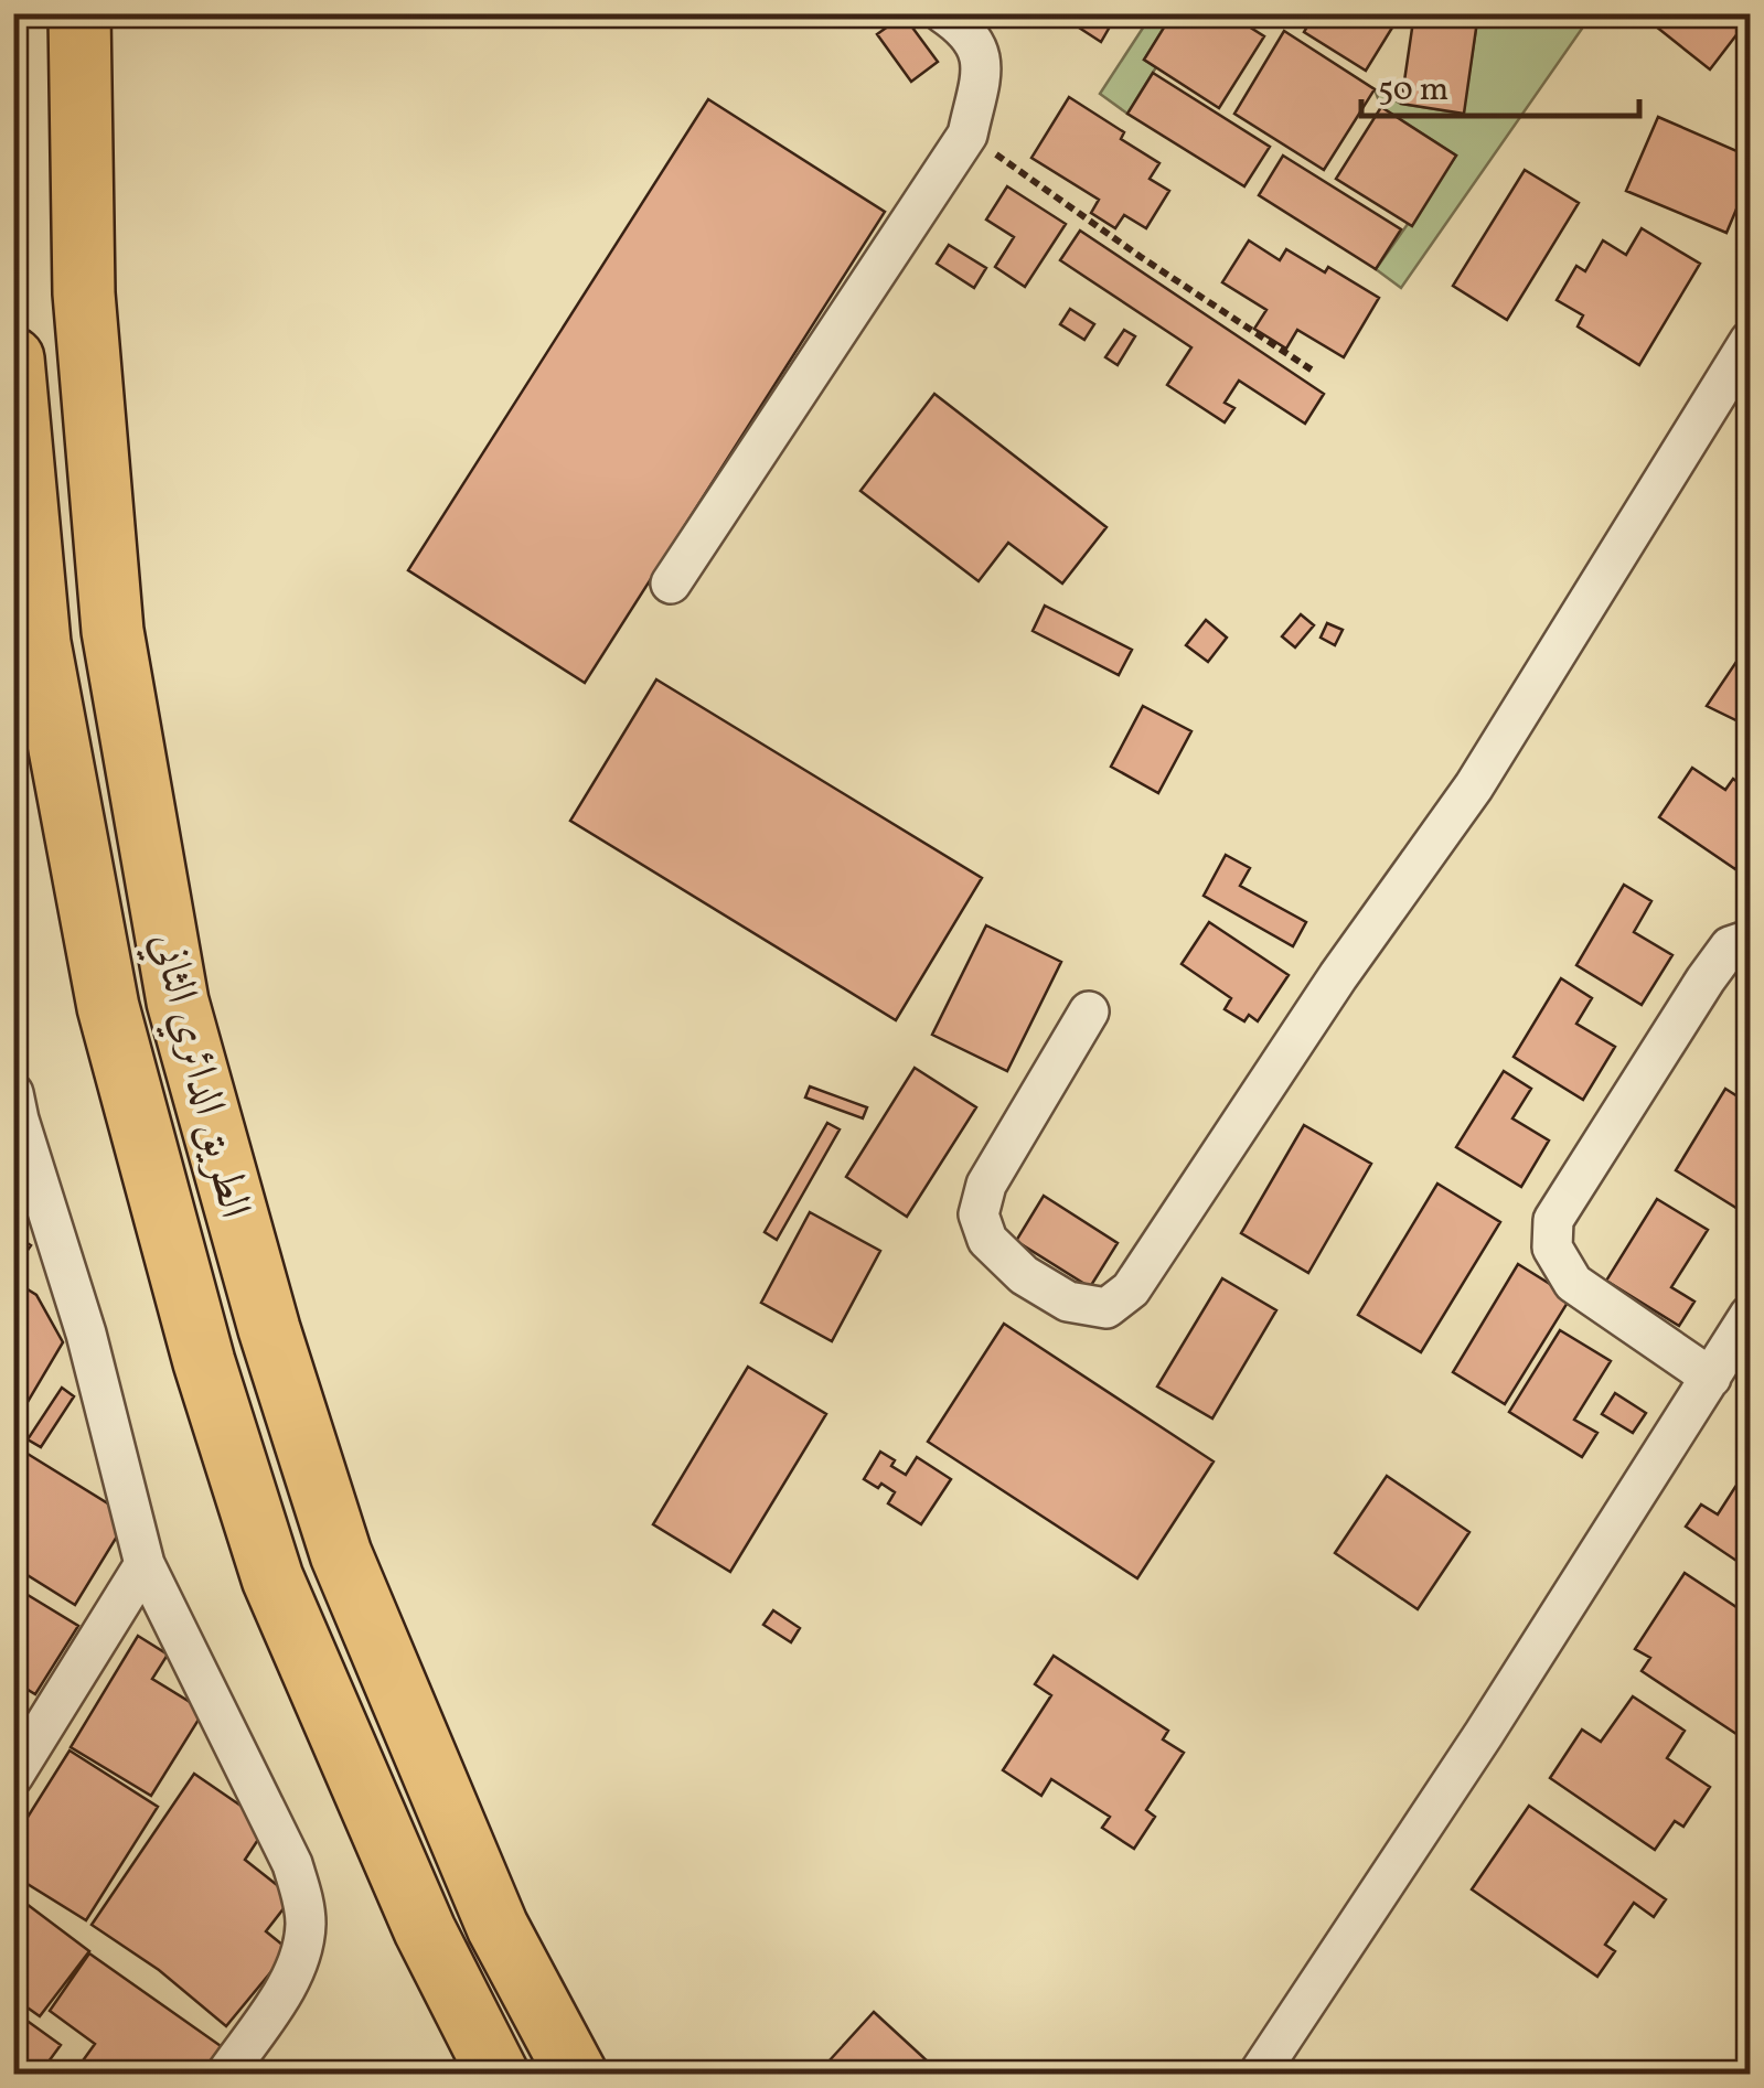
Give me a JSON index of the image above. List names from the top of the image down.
{
  "streets": {
    "highway": ["الطريق الدائري الثاني"]
  },
  "scale_bar": "50 m"
}
